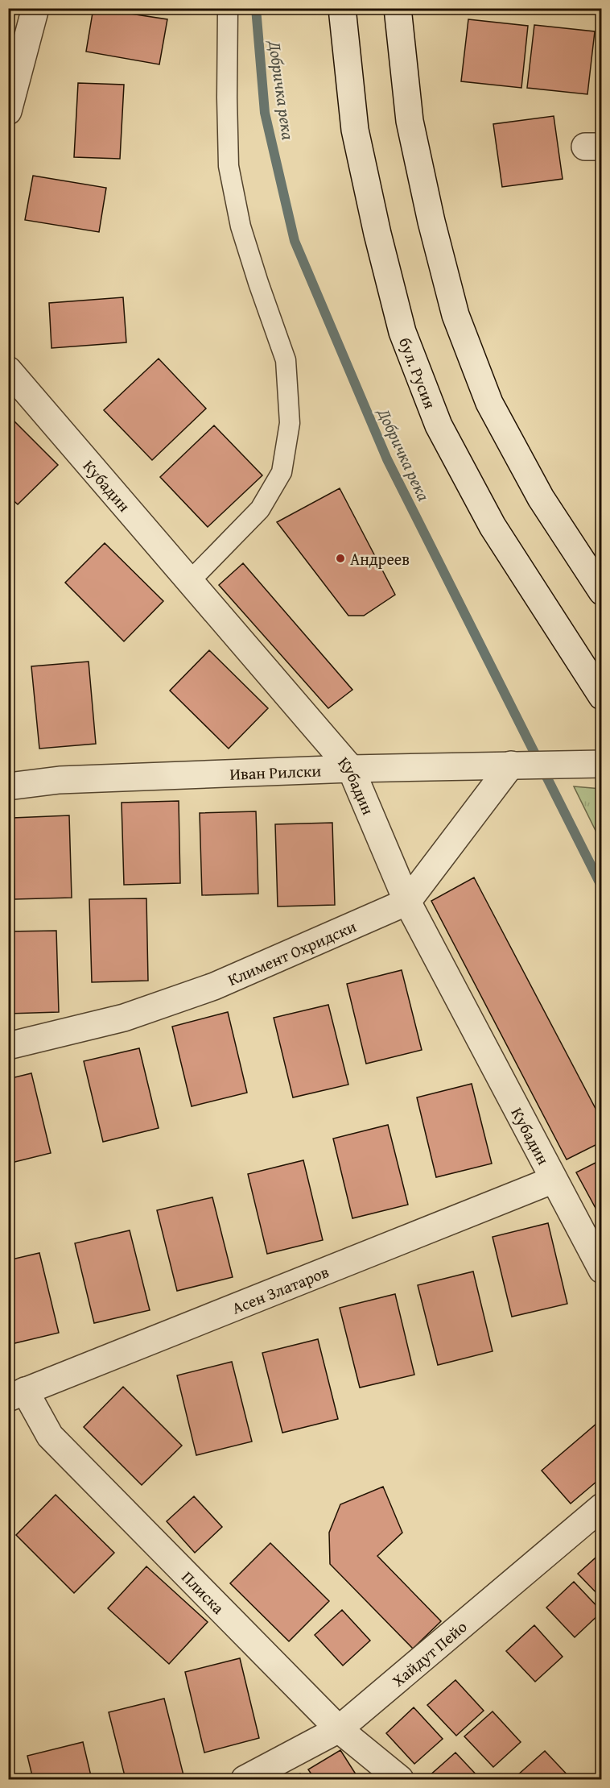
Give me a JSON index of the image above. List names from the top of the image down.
{
  "streets": {
    "street": [
      "бул. Русия",
      "Кубадин",
      "Иван Рилски",
      "Климент Охридски",
      "Асен Златаров",
      "Плиска",
      "Хайдут Пейо"
    ]
  },
  "crossings": [
    ["Кубадин", "Иван Рилски"],
    ["Кубадин", "Климент Охридски"],
    ["Кубадин", "Асен Златаров"],
    ["Иван Рилски", "Климент Охридски"],
    ["Асен Златаров", "Плиска"],
    ["Плиска", "Хайдут Пейо"]
  ],
  "water": ["Добричка река"],
  "places": ["Андреев"]
}
